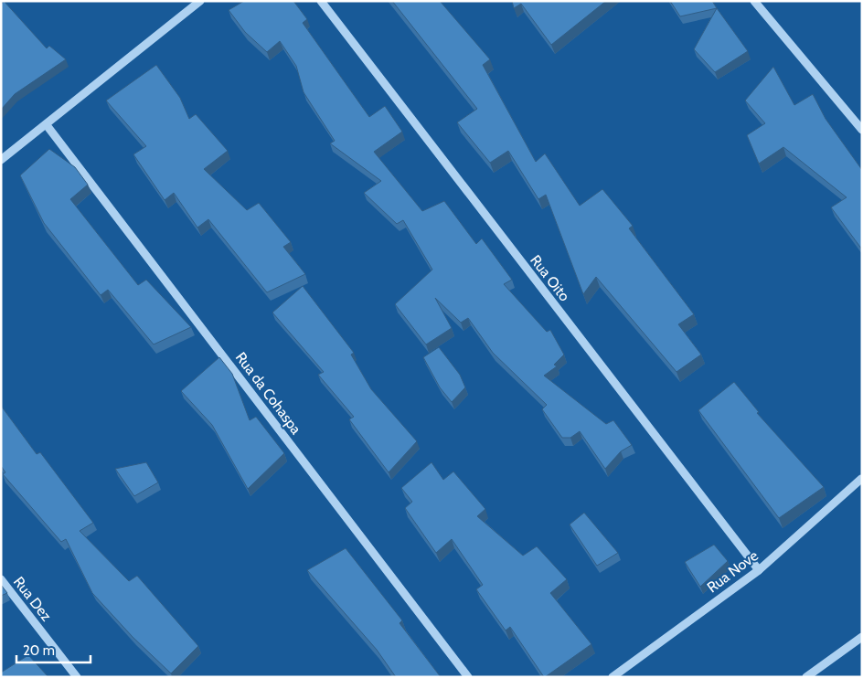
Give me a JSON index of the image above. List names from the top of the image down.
{
  "streets": {
    "street": [
      "Rua Oito",
      "Rua da Cohaspa",
      "Rua Nove",
      "Rua Dez"
    ]
  },
  "crossings": [
    ["Rua Oito", "Rua Nove"]
  ],
  "scale_bar": "20 m"
}
